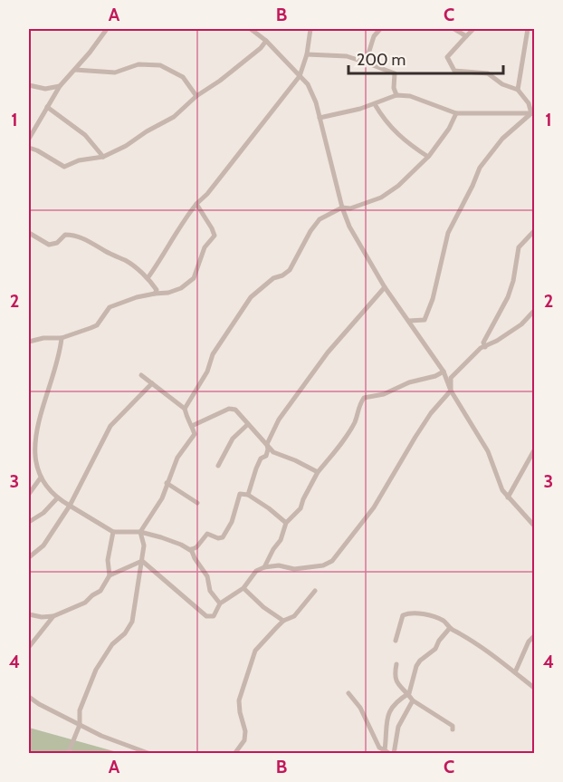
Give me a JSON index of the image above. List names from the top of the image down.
{
  "scale_bar": "200 m",
  "grid": {
    "columns": ["A", "B", "C"],
    "rows": [
      "1",
      "2",
      "3",
      "4"
    ]
  }
}
